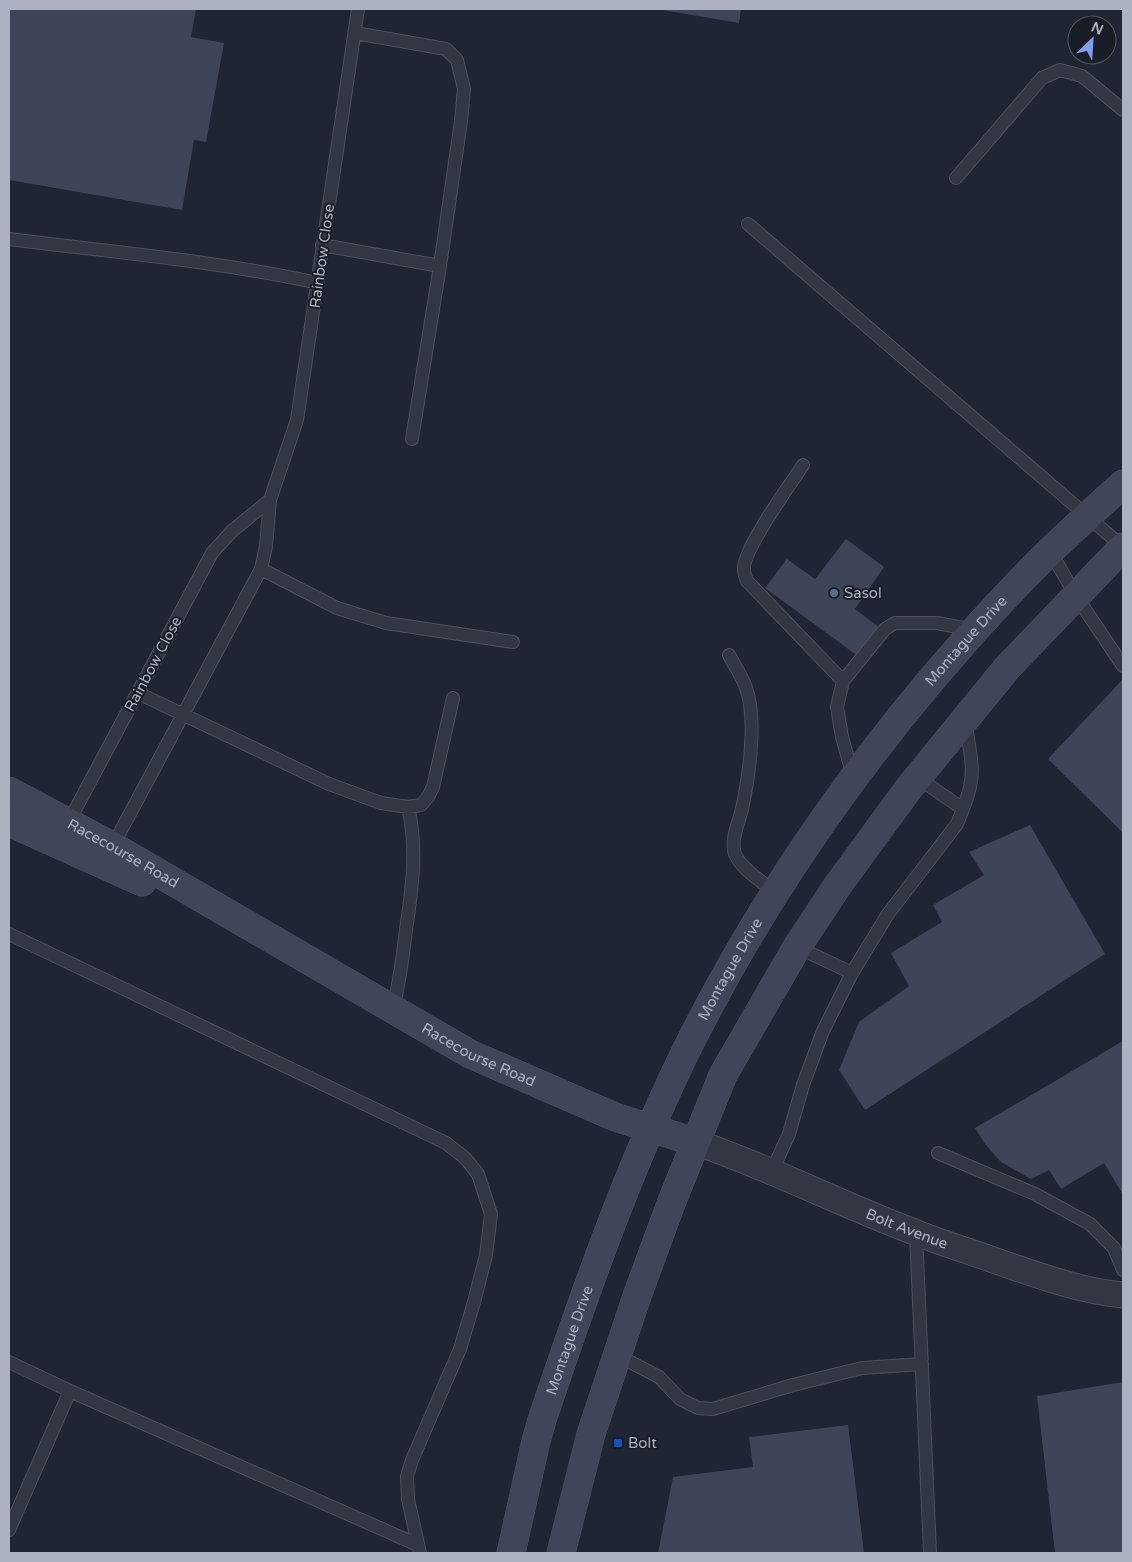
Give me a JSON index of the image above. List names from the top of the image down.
{
  "streets": {
    "main road": ["Montague Drive", "Racecourse Road"],
    "street": ["Bolt Avenue"],
    "lane": ["Rainbow Close"]
  },
  "crossings": [
    ["Rainbow Close", "Racecourse Road"],
    ["Montague Drive", "Racecourse Road"],
    ["Racecourse Road", "Bolt Avenue"]
  ],
  "places": {
    "other": ["Sasol"],
    "transit": ["Bolt"]
  },
  "north": "top right"
}
